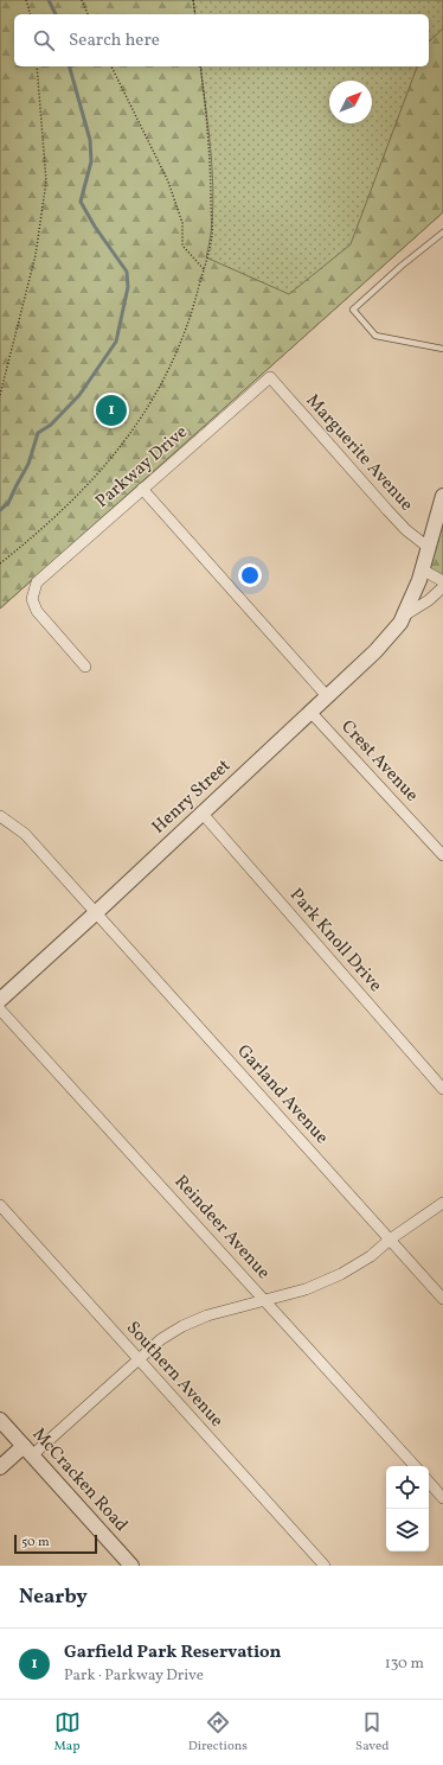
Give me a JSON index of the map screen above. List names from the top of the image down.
{
  "streets": {
    "street": [
      "Marguerite Avenue",
      "Parkway Drive",
      "Crest Avenue",
      "Henry Street",
      "Park Knoll Drive",
      "Garland Avenue",
      "Reindeer Avenue",
      "Southern Avenue",
      "McCracken Road"
    ]
  },
  "crossings": [
    ["Marguerite Avenue", "Parkway Drive"],
    ["Marguerite Avenue", "Henry Street"],
    ["Crest Avenue", "Henry Street"],
    ["Henry Street", "Park Knoll Drive"],
    ["Henry Street", "Garland Avenue"]
  ],
  "scale_bar": "50 m",
  "north": "top right",
  "page": {
    "search": "Search here",
    "pins": "1",
    "scale": "50 m",
    "heading": "Nearby",
    "list": [
      {
        "mark": "1",
        "name": "Garfield Park Reservation",
        "note": "Park · Parkway Drive",
        "value": "130 m"
      }
    ],
    "nav": ["Map", "Directions", "Saved"]
  }
}
